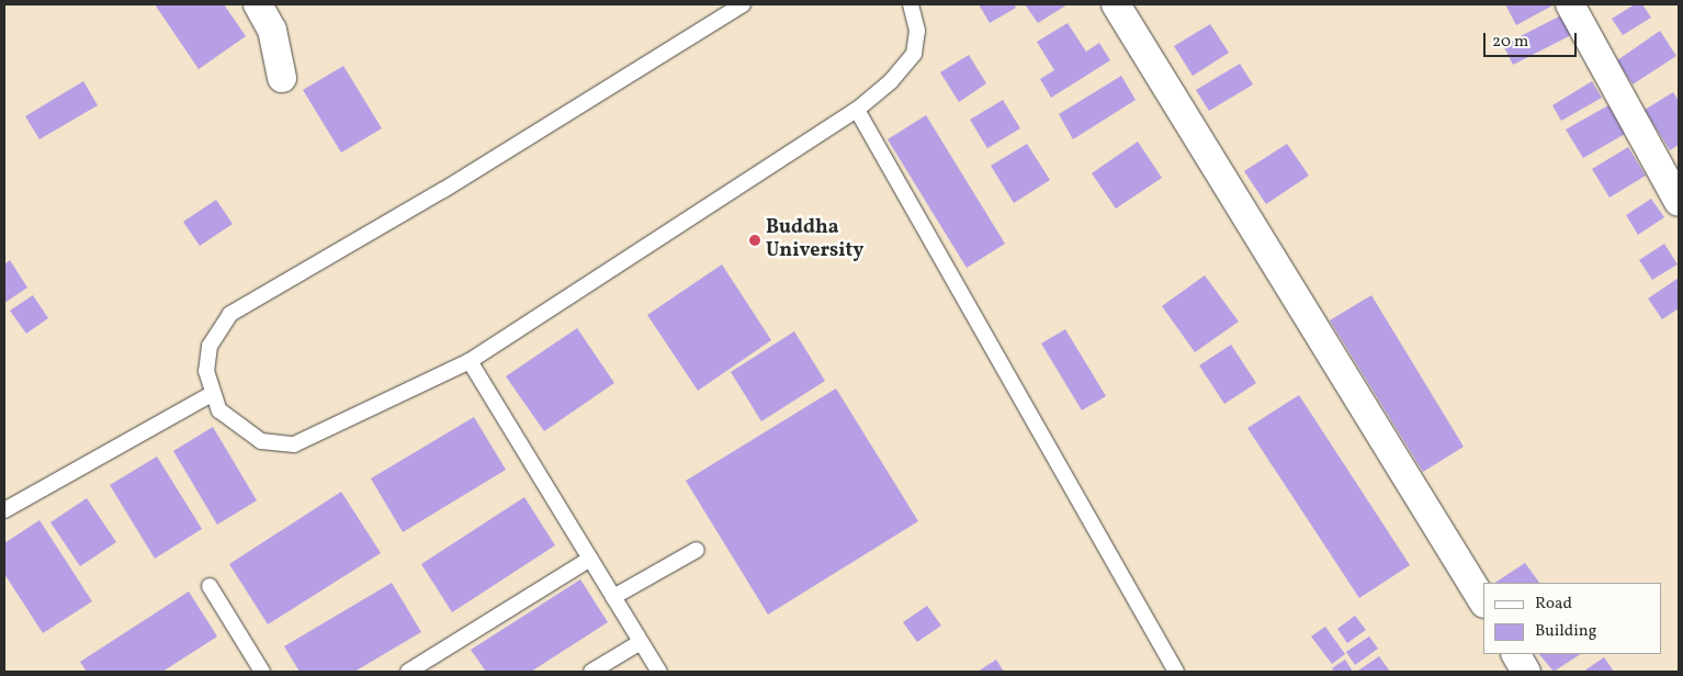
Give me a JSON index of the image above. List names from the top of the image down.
{
  "places": ["Buddha University"],
  "legend": ["Road", "Building"],
  "scale_bar": "20 m"
}
